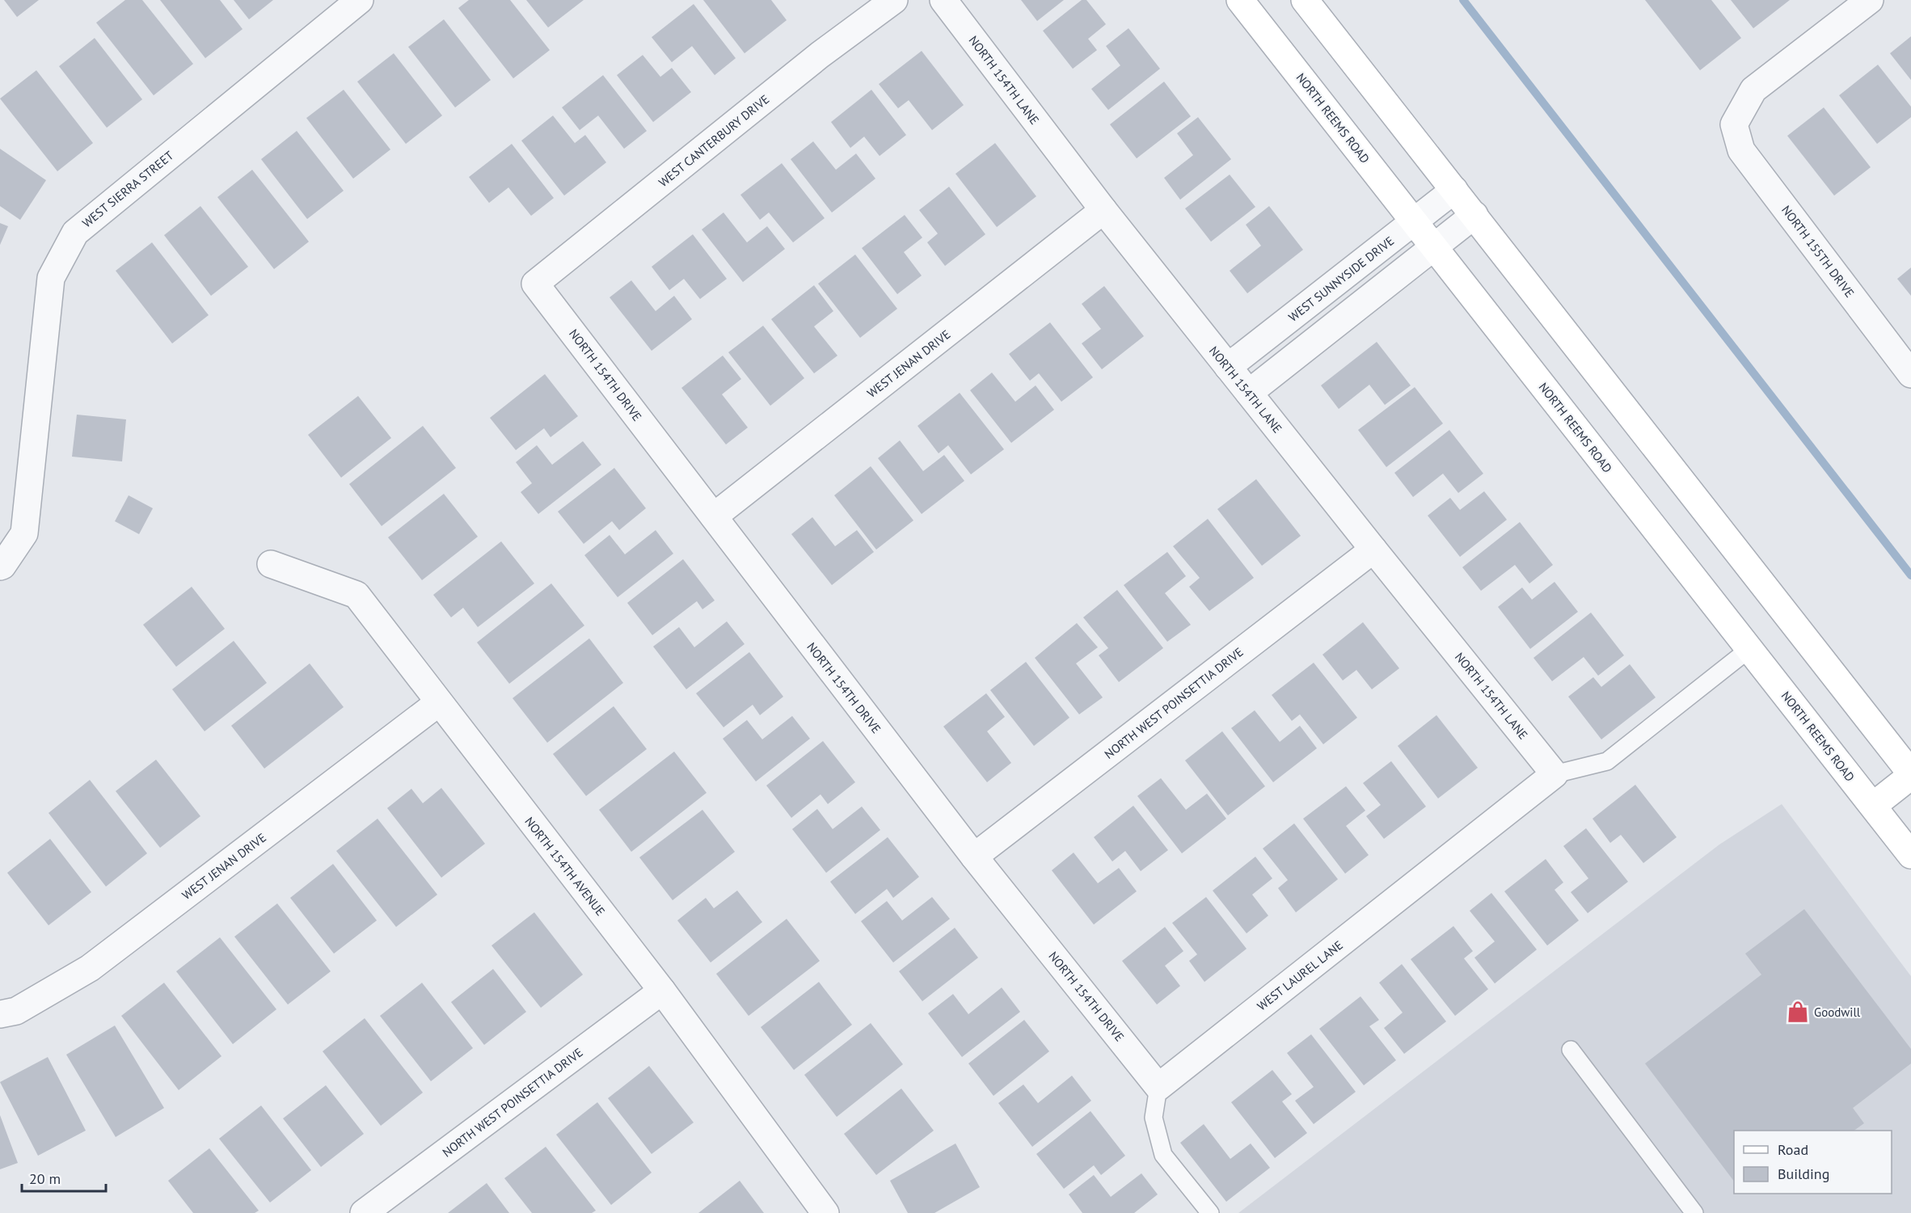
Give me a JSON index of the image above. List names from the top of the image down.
{
  "streets": {
    "main road": ["NORTH REEMS ROAD"],
    "street": [
      "NORTH 154TH LANE",
      "WEST CANTERBURY DRIVE",
      "WEST SIERRA STREET",
      "NORTH 155TH DRIVE",
      "WEST SUNNYSIDE DRIVE",
      "WEST JENAN DRIVE",
      "NORTH 154TH DRIVE",
      "NORTH WEST POINSETTIA DRIVE",
      "NORTH 154TH AVENUE",
      "WEST LAUREL LANE"
    ]
  },
  "crossings": [
    ["NORTH 154TH LANE", "WEST SUNNYSIDE DRIVE"],
    ["NORTH 154TH LANE", "WEST JENAN DRIVE"],
    ["NORTH 154TH LANE", "NORTH WEST POINSETTIA DRIVE"],
    ["NORTH 154TH LANE", "WEST LAUREL LANE"],
    ["NORTH REEMS ROAD", "WEST SUNNYSIDE DRIVE"],
    ["WEST CANTERBURY DRIVE", "NORTH 154TH DRIVE"],
    ["WEST JENAN DRIVE", "NORTH 154TH DRIVE"],
    ["WEST JENAN DRIVE", "NORTH 154TH AVENUE"],
    ["NORTH 154TH DRIVE", "NORTH WEST POINSETTIA DRIVE"],
    ["NORTH 154TH DRIVE", "WEST LAUREL LANE"],
    ["NORTH WEST POINSETTIA DRIVE", "NORTH 154TH AVENUE"]
  ],
  "places": {
    "shop": ["Goodwill"]
  },
  "legend": ["Road", "Building"],
  "scale_bar": "20 m"
}
